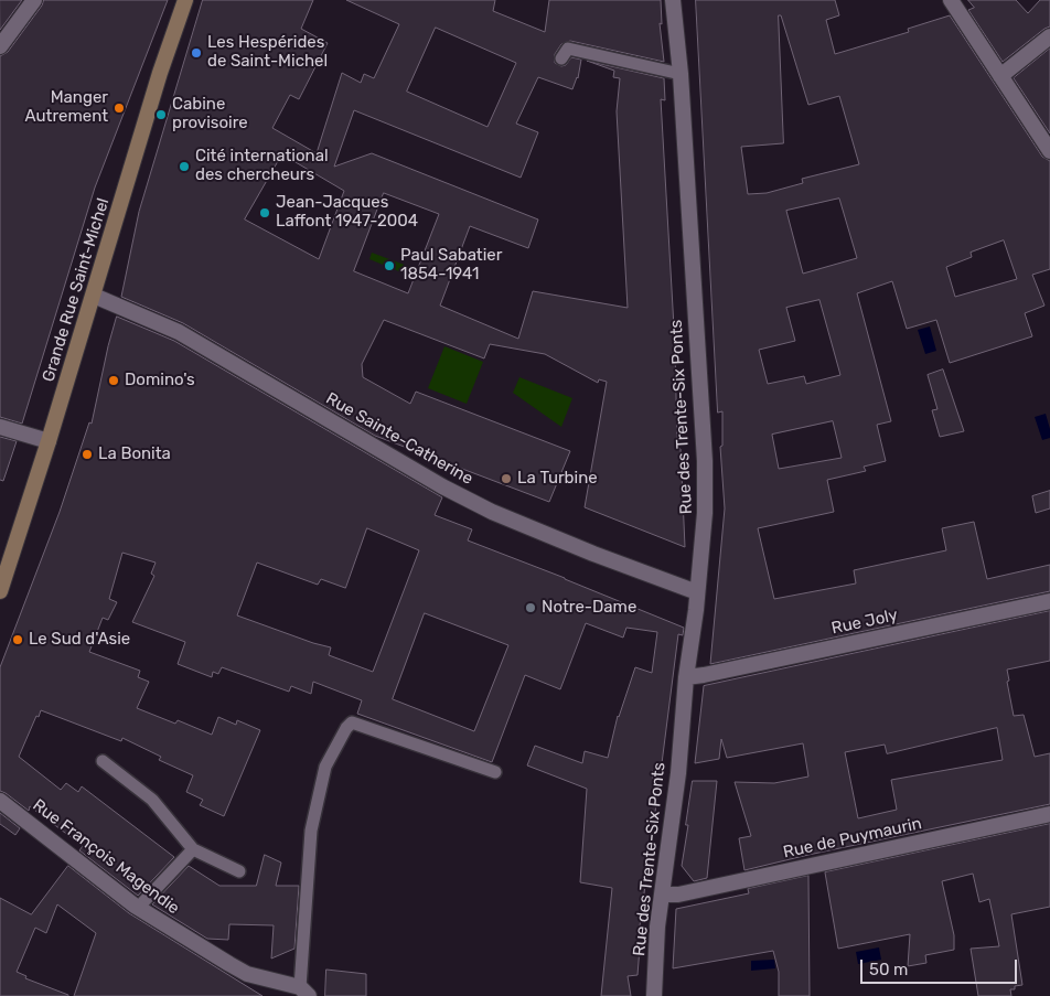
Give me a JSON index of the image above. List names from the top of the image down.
{
  "streets": {
    "main road": ["Grande Rue Saint-Michel"],
    "street": [
      "Rue des Trente-Six Ponts",
      "Rue Sainte-Catherine",
      "Rue Joly",
      "Rue de Puymaurin",
      "Rue François Magendie"
    ]
  },
  "crossings": [
    ["Grande Rue Saint-Michel", "Rue Sainte-Catherine"],
    ["Rue des Trente-Six Ponts", "Rue Sainte-Catherine"],
    ["Rue des Trente-Six Ponts", "Rue Joly"],
    ["Rue des Trente-Six Ponts", "Rue de Puymaurin"]
  ],
  "places": [
    "Les Hespérides de Saint-Michel",
    "Manger Autrement",
    "Cabine provisoire",
    "Cité international des chercheurs",
    "Jean-Jacques Laffont 1947-2004",
    "Paul Sabatier 1854-1941",
    "Domino's",
    "La Bonita",
    "La Turbine",
    "Notre-Dame",
    "Le Sud d'Asie"
  ],
  "scale_bar": "50 m"
}
